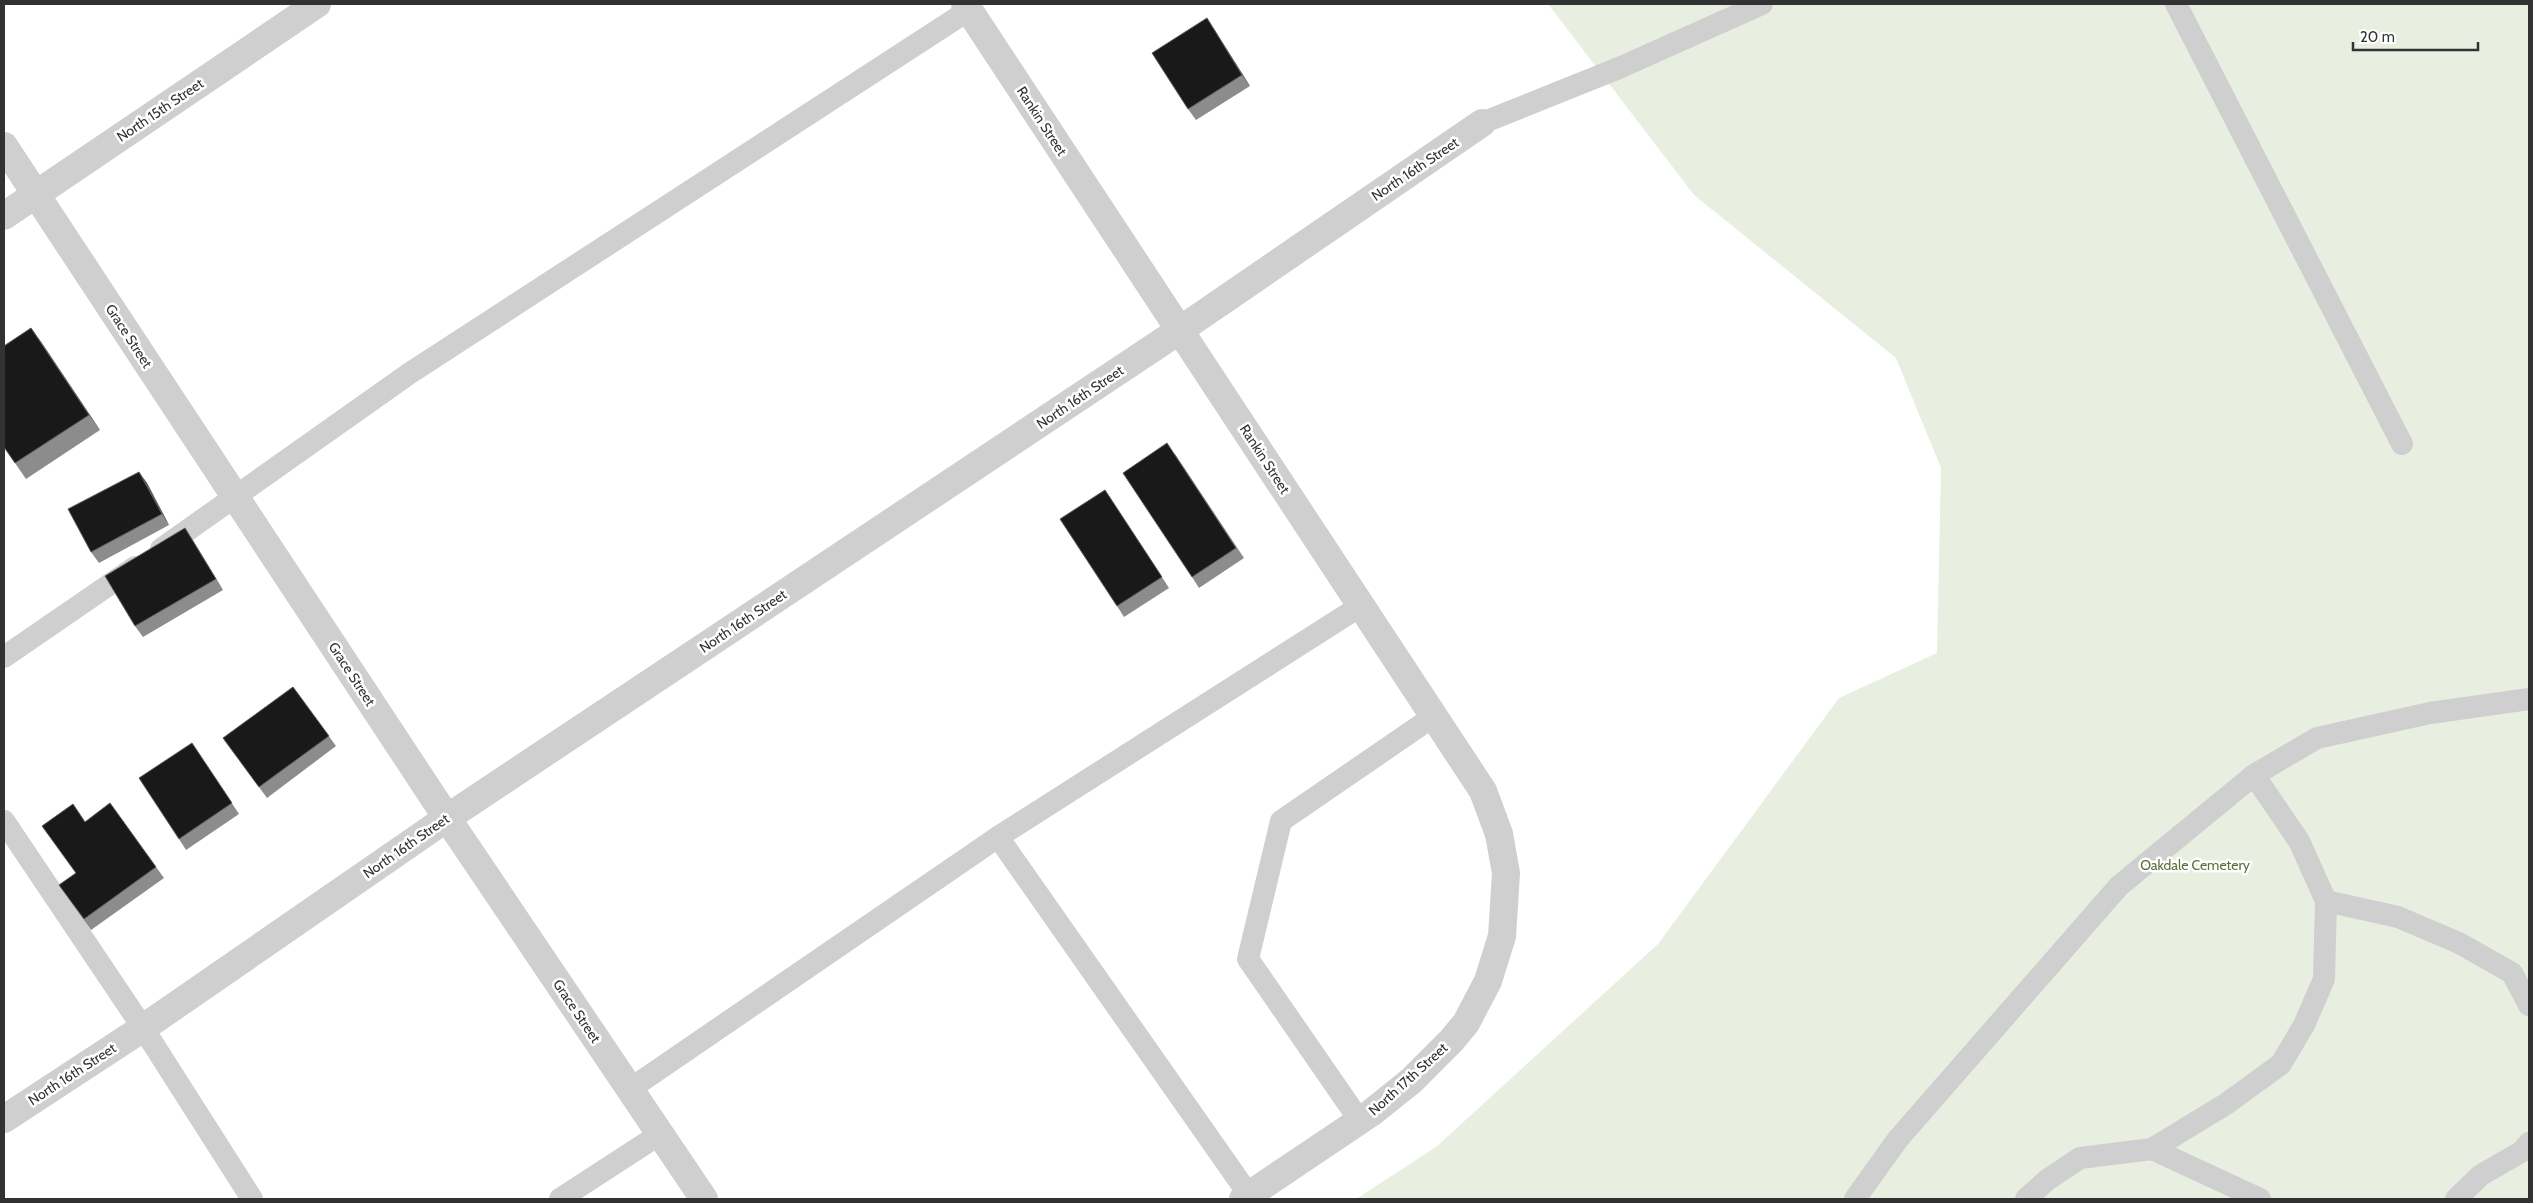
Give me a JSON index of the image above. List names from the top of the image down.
{
  "streets": {
    "street": [
      "North 15th Street",
      "Rankin Street",
      "North 16th Street",
      "Grace Street",
      "North 17th Street"
    ]
  },
  "crossings": [
    ["North 15th Street", "Grace Street"],
    ["Rankin Street", "North 16th Street"],
    ["Rankin Street", "North 17th Street"],
    ["North 16th Street", "Grace Street"]
  ],
  "parks": ["Oakdale Cemetery"],
  "scale_bar": "20 m"
}
